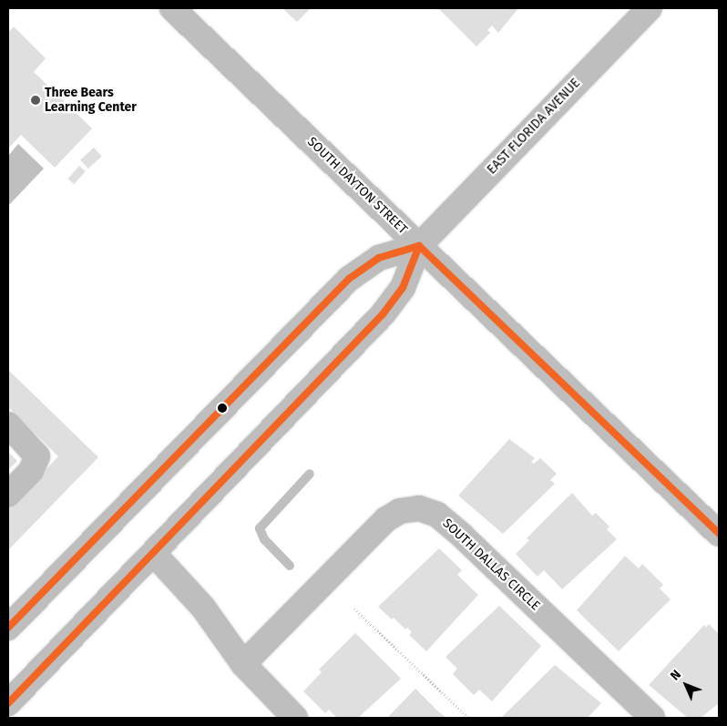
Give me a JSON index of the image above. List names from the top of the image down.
{
  "streets": {
    "street": ["EAST FLORIDA AVENUE", "SOUTH DAYTON STREET", "SOUTH DALLAS CIRCLE"]
  },
  "crossings": [
    ["EAST FLORIDA AVENUE", "SOUTH DAYTON STREET"]
  ],
  "places": ["Three Bears Learning Center"],
  "north": "top left"
}
